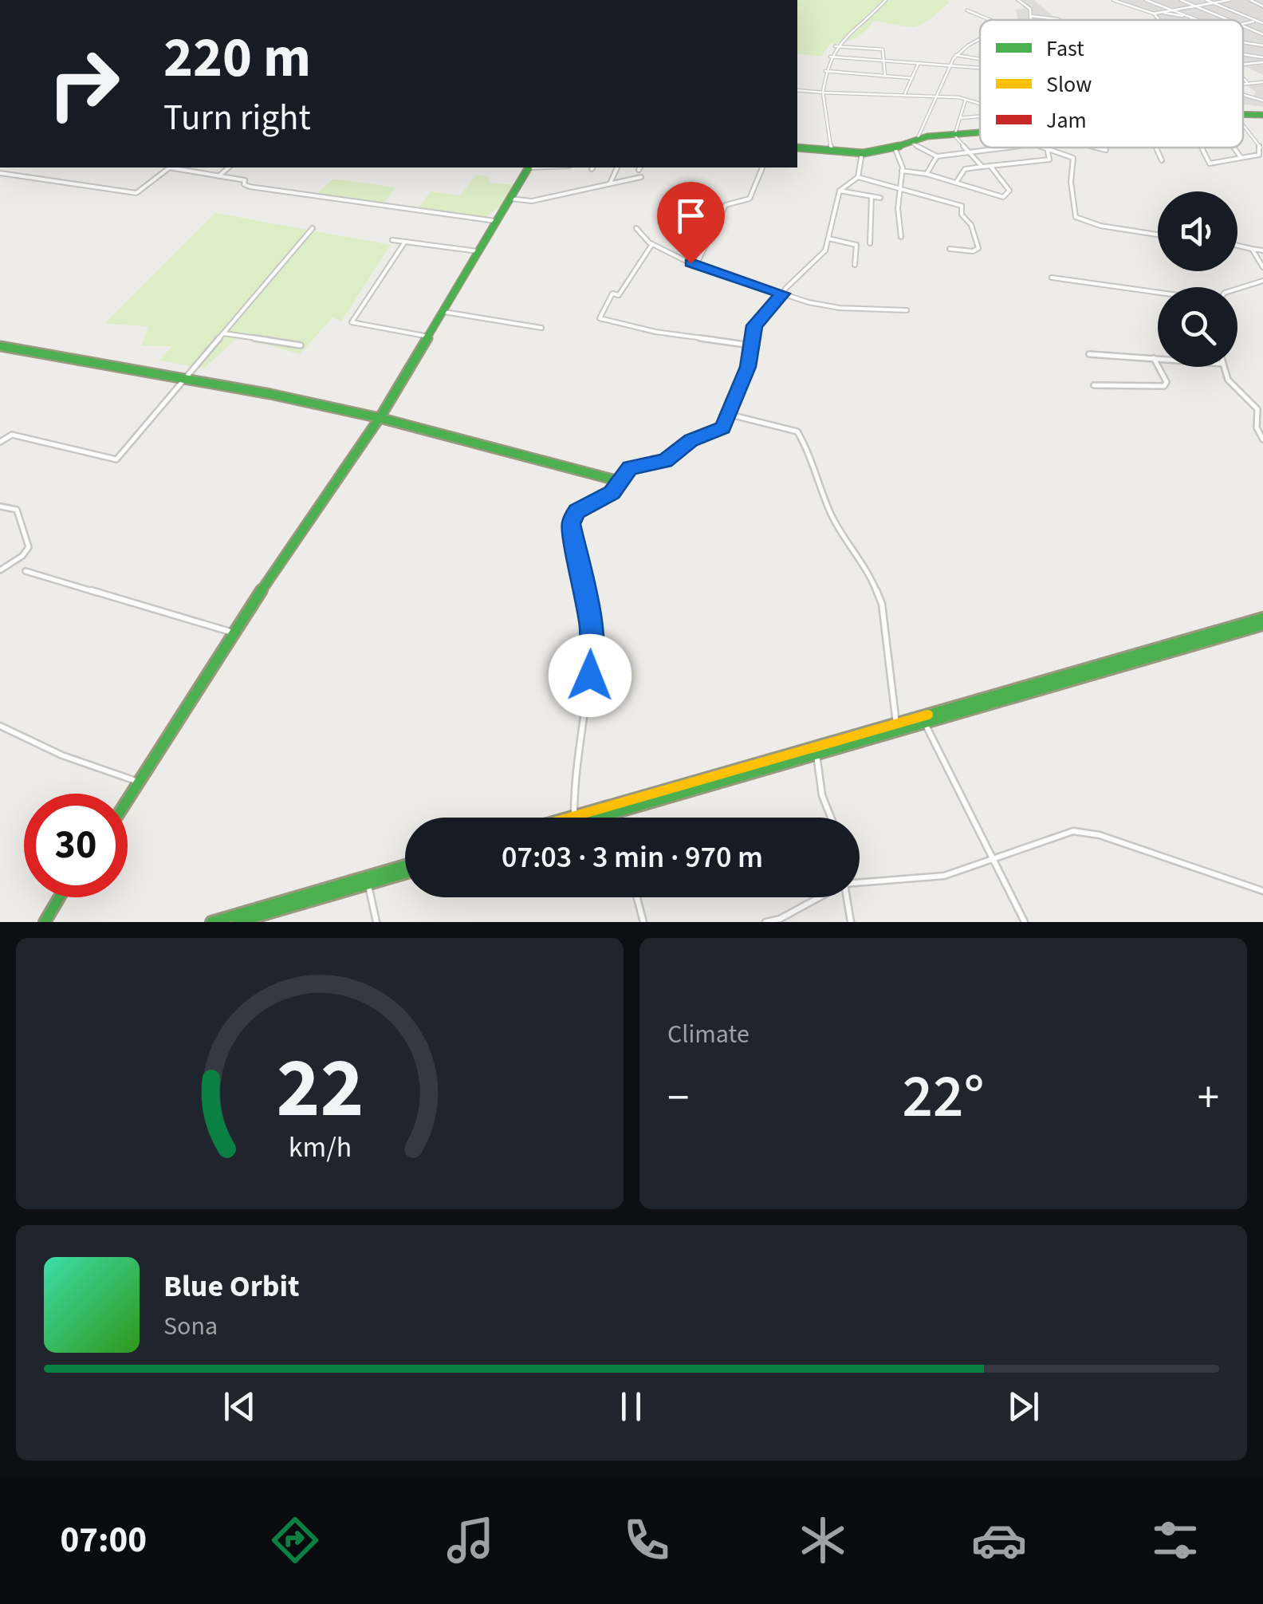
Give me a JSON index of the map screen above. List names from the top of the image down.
{
  "legend": ["Fast", "Slow", "Jam"],
  "page": {
    "turn": ["220 m", "Turn right"],
    "limit": "30",
    "trip": "07:03 · 3 min · 970 m",
    "tile": "Climate",
    "heat": ["−", "22°", "+"],
    "song": ["Blue Orbit", "Sona"],
    "tabs": "07:00",
    "gauge": ["22", "km/h"]
  }
}
